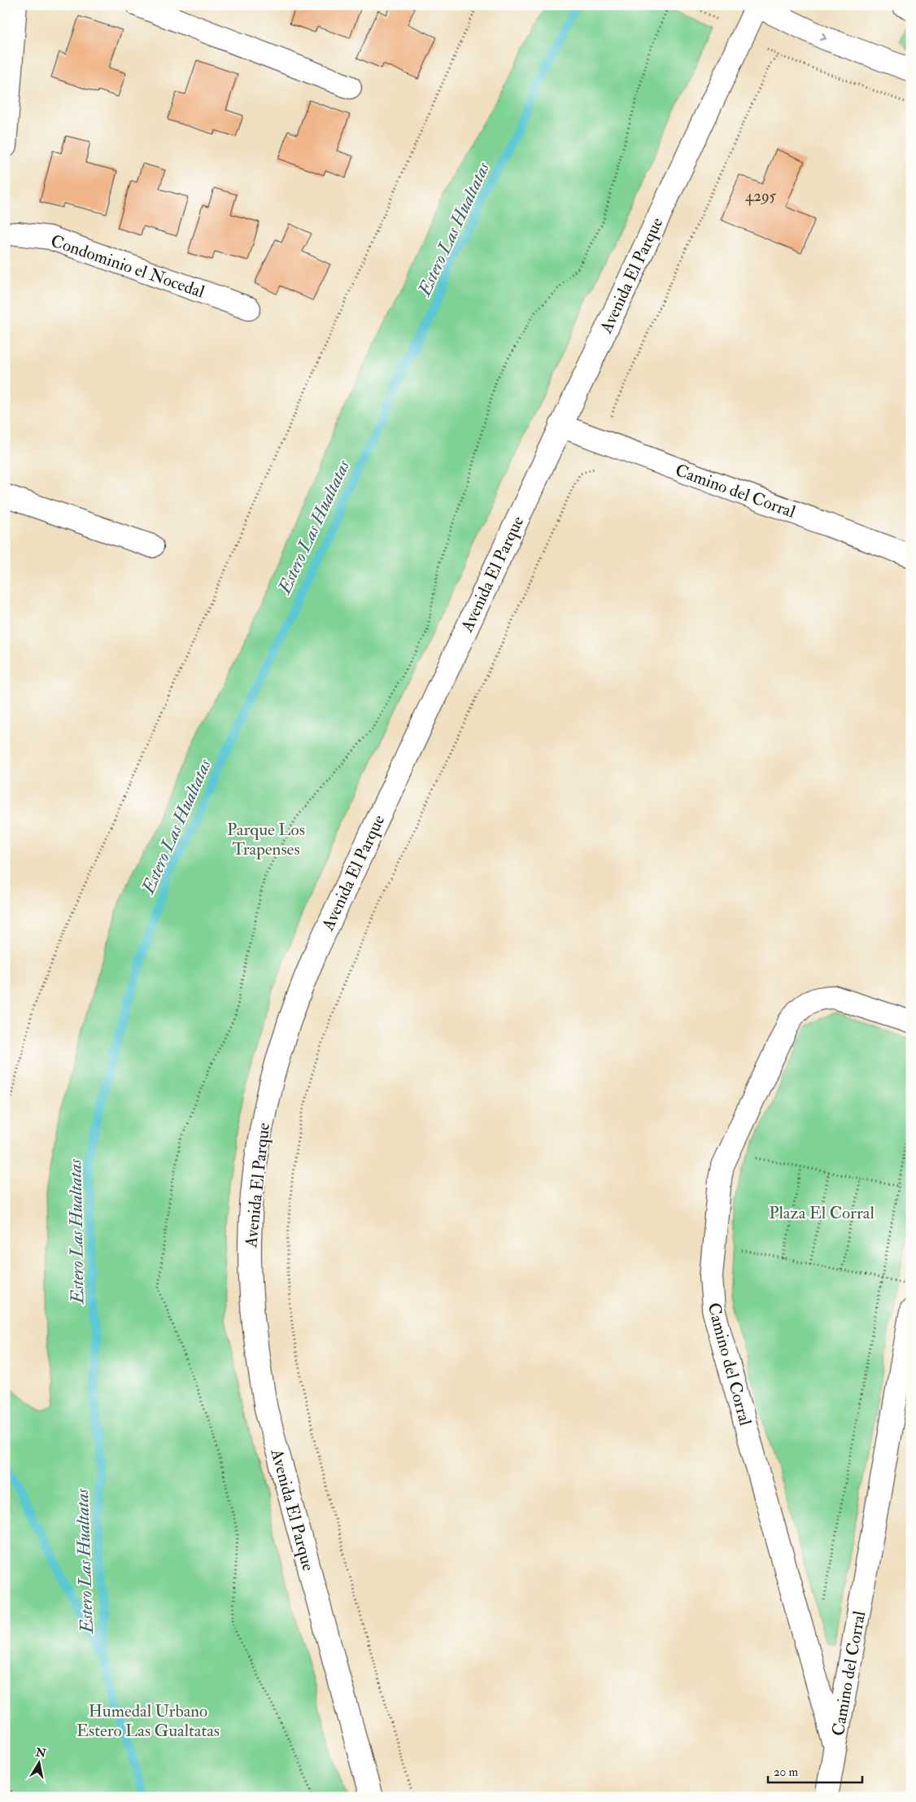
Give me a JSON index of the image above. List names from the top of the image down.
{
  "streets": {
    "street": ["Condominio el Nocedal", "Avenida El Parque", "Camino del Corral"]
  },
  "crossings": [
    ["Avenida El Parque", "Camino del Corral"]
  ],
  "water": ["Estero Las Hualtatas"],
  "parks": ["Parque Los Trapenses", "Plaza El Corral", "Humedal Urbano Estero Las Gualtatas"],
  "house_numbers": ["4295"],
  "scale_bar": "20 m",
  "north": "top"
}
